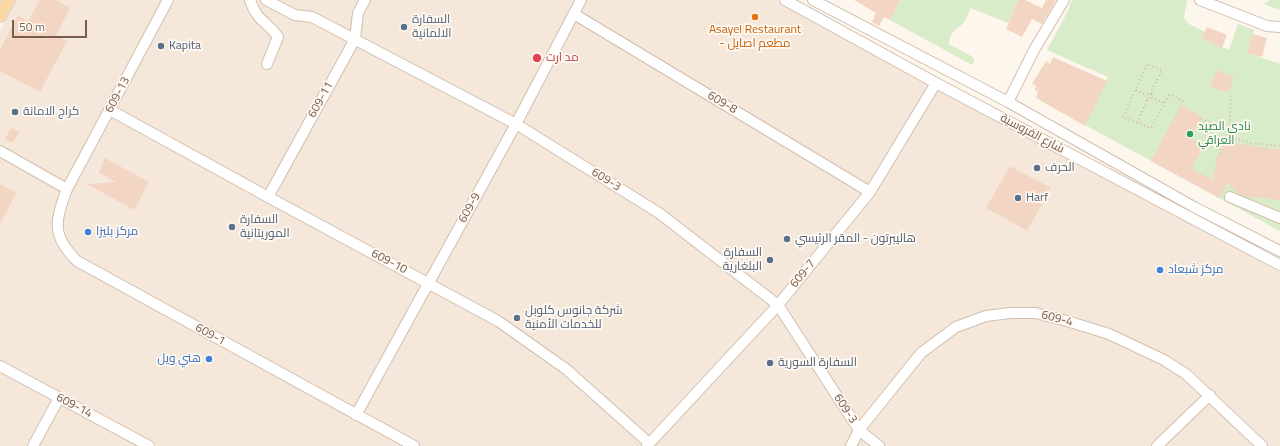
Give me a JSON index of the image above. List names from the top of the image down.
{
  "streets": {
    "street": [
      "609-13",
      "609-11",
      "609-8",
      "شارع الفروسية",
      "609-3",
      "609-9",
      "609-10",
      "609-7",
      "609-4",
      "609-1",
      "609-14"
    ]
  },
  "crossings": [
    ["609-13", "609-10"],
    ["609-13", "609-1"],
    ["609-11", "609-3"],
    ["609-11", "609-10"],
    ["609-8", "609-9"],
    ["609-8", "609-7"],
    ["شارع الفروسية", "609-7"],
    ["609-3", "609-9"],
    ["609-3", "609-7"],
    ["609-3", "609-4"],
    ["609-9", "609-10"],
    ["609-9", "609-1"],
    ["609-10", "609-7"]
  ],
  "places": [
    "Asayel Restaurant - مطعم اصايل",
    "السفارة الالمانية",
    "Kapita",
    "مد ارت",
    "كراج الامانة",
    "نادي الصيد العراقي",
    "الحرف",
    "Harf",
    "السفارة الموريتانية",
    "مركز بليزا",
    "هاليبرتون - المقر الرئيسي",
    "السفارة البلغارية",
    "مركز شبعاد",
    "شركة جانوس كلوبل للخدمات الأمنية",
    "هني ويل",
    "السفارة السورية"
  ],
  "scale_bar": "50 m"
}
